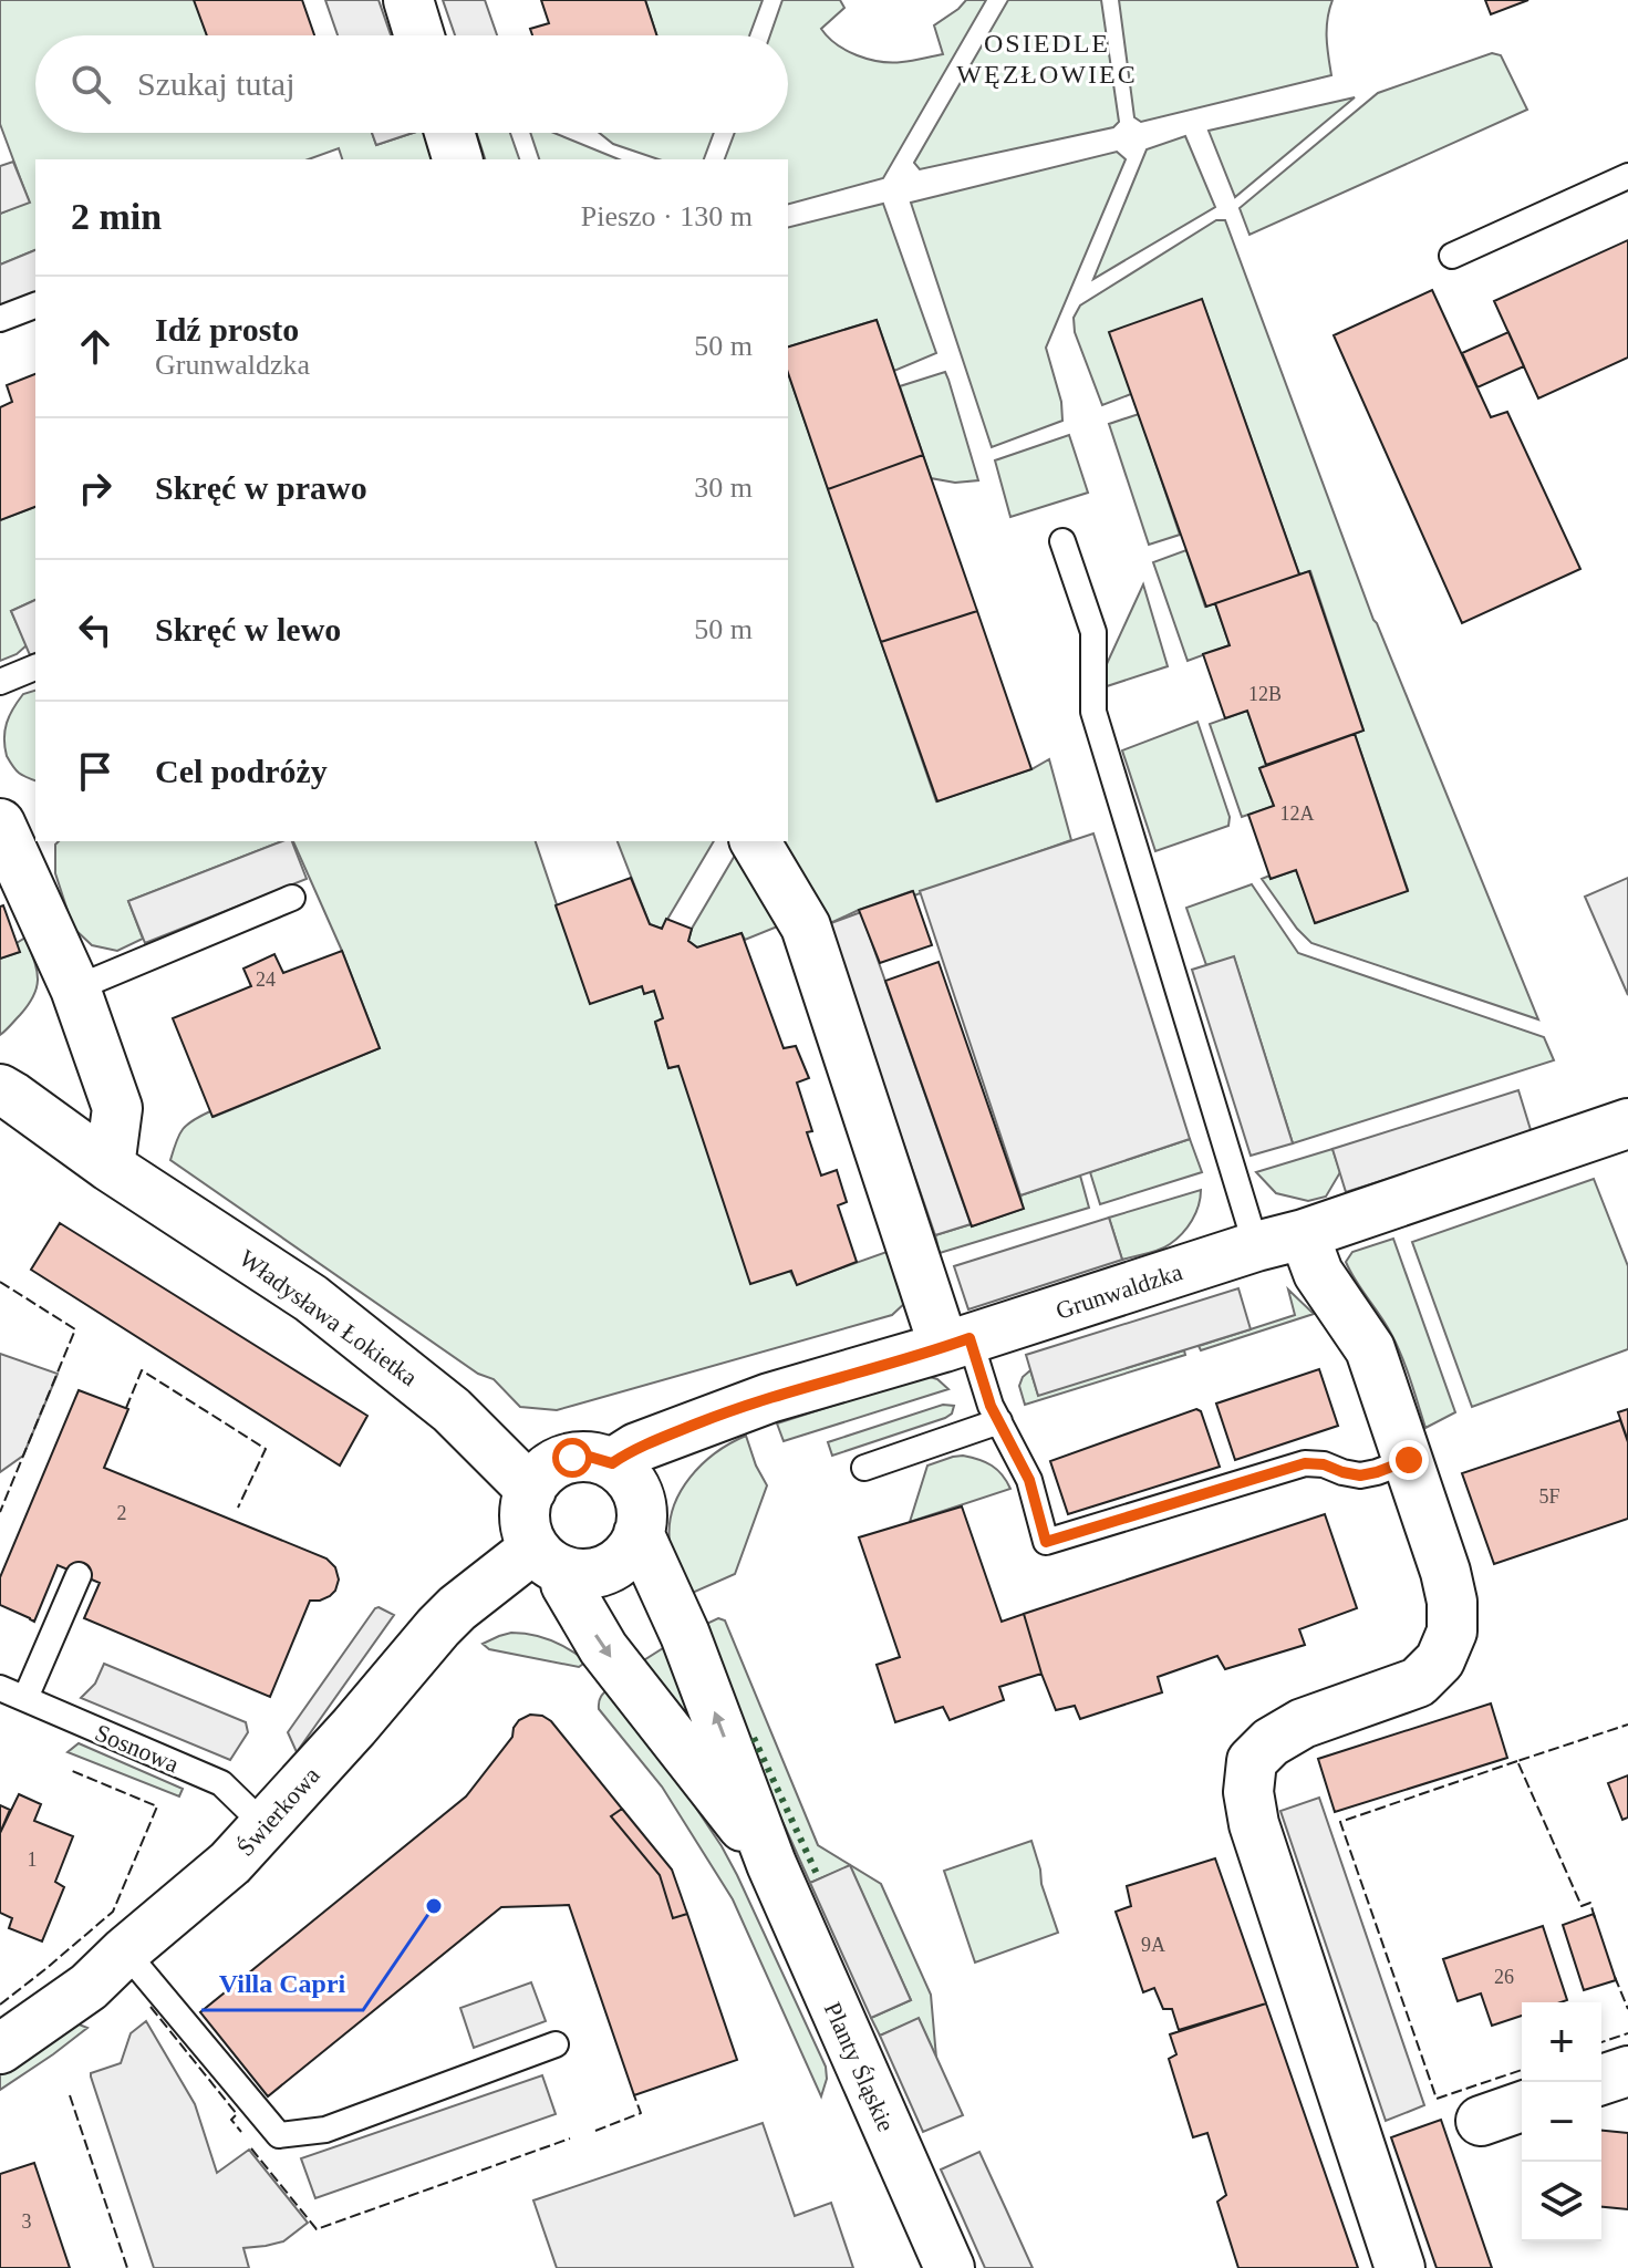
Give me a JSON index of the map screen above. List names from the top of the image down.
{
  "streets": {
    "street": [
      "Grunwaldzka",
      "Władysława Łokietka",
      "Świerkowa",
      "Planty Śląskie"
    ],
    "lane": ["Sosnowa"]
  },
  "crossings": [
    ["Grunwaldzka", "Władysława Łokietka"],
    ["Grunwaldzka", "Świerkowa"],
    ["Władysława Łokietka", "Świerkowa"],
    ["Sosnowa", "Świerkowa"]
  ],
  "districts": ["OSIEDLE WĘZŁOWIEC"],
  "places": ["Villa Capri"],
  "house_numbers": [
    "12B",
    "12A",
    "24",
    "5F",
    "2",
    "1",
    "9A",
    "26",
    "3"
  ],
  "page": {
    "search": "Szukaj tutaj",
    "heading": ["2 min", "Pieszo · 130 m"],
    "list": [
      ["Idź prosto", "Grunwaldzka", "50 m"],
      ["Skręć w prawo", "30 m"],
      ["Skręć w lewo", "50 m"],
      "Cel podróży"
    ],
    "map_buttons": ["+", "−"]
  }
}
